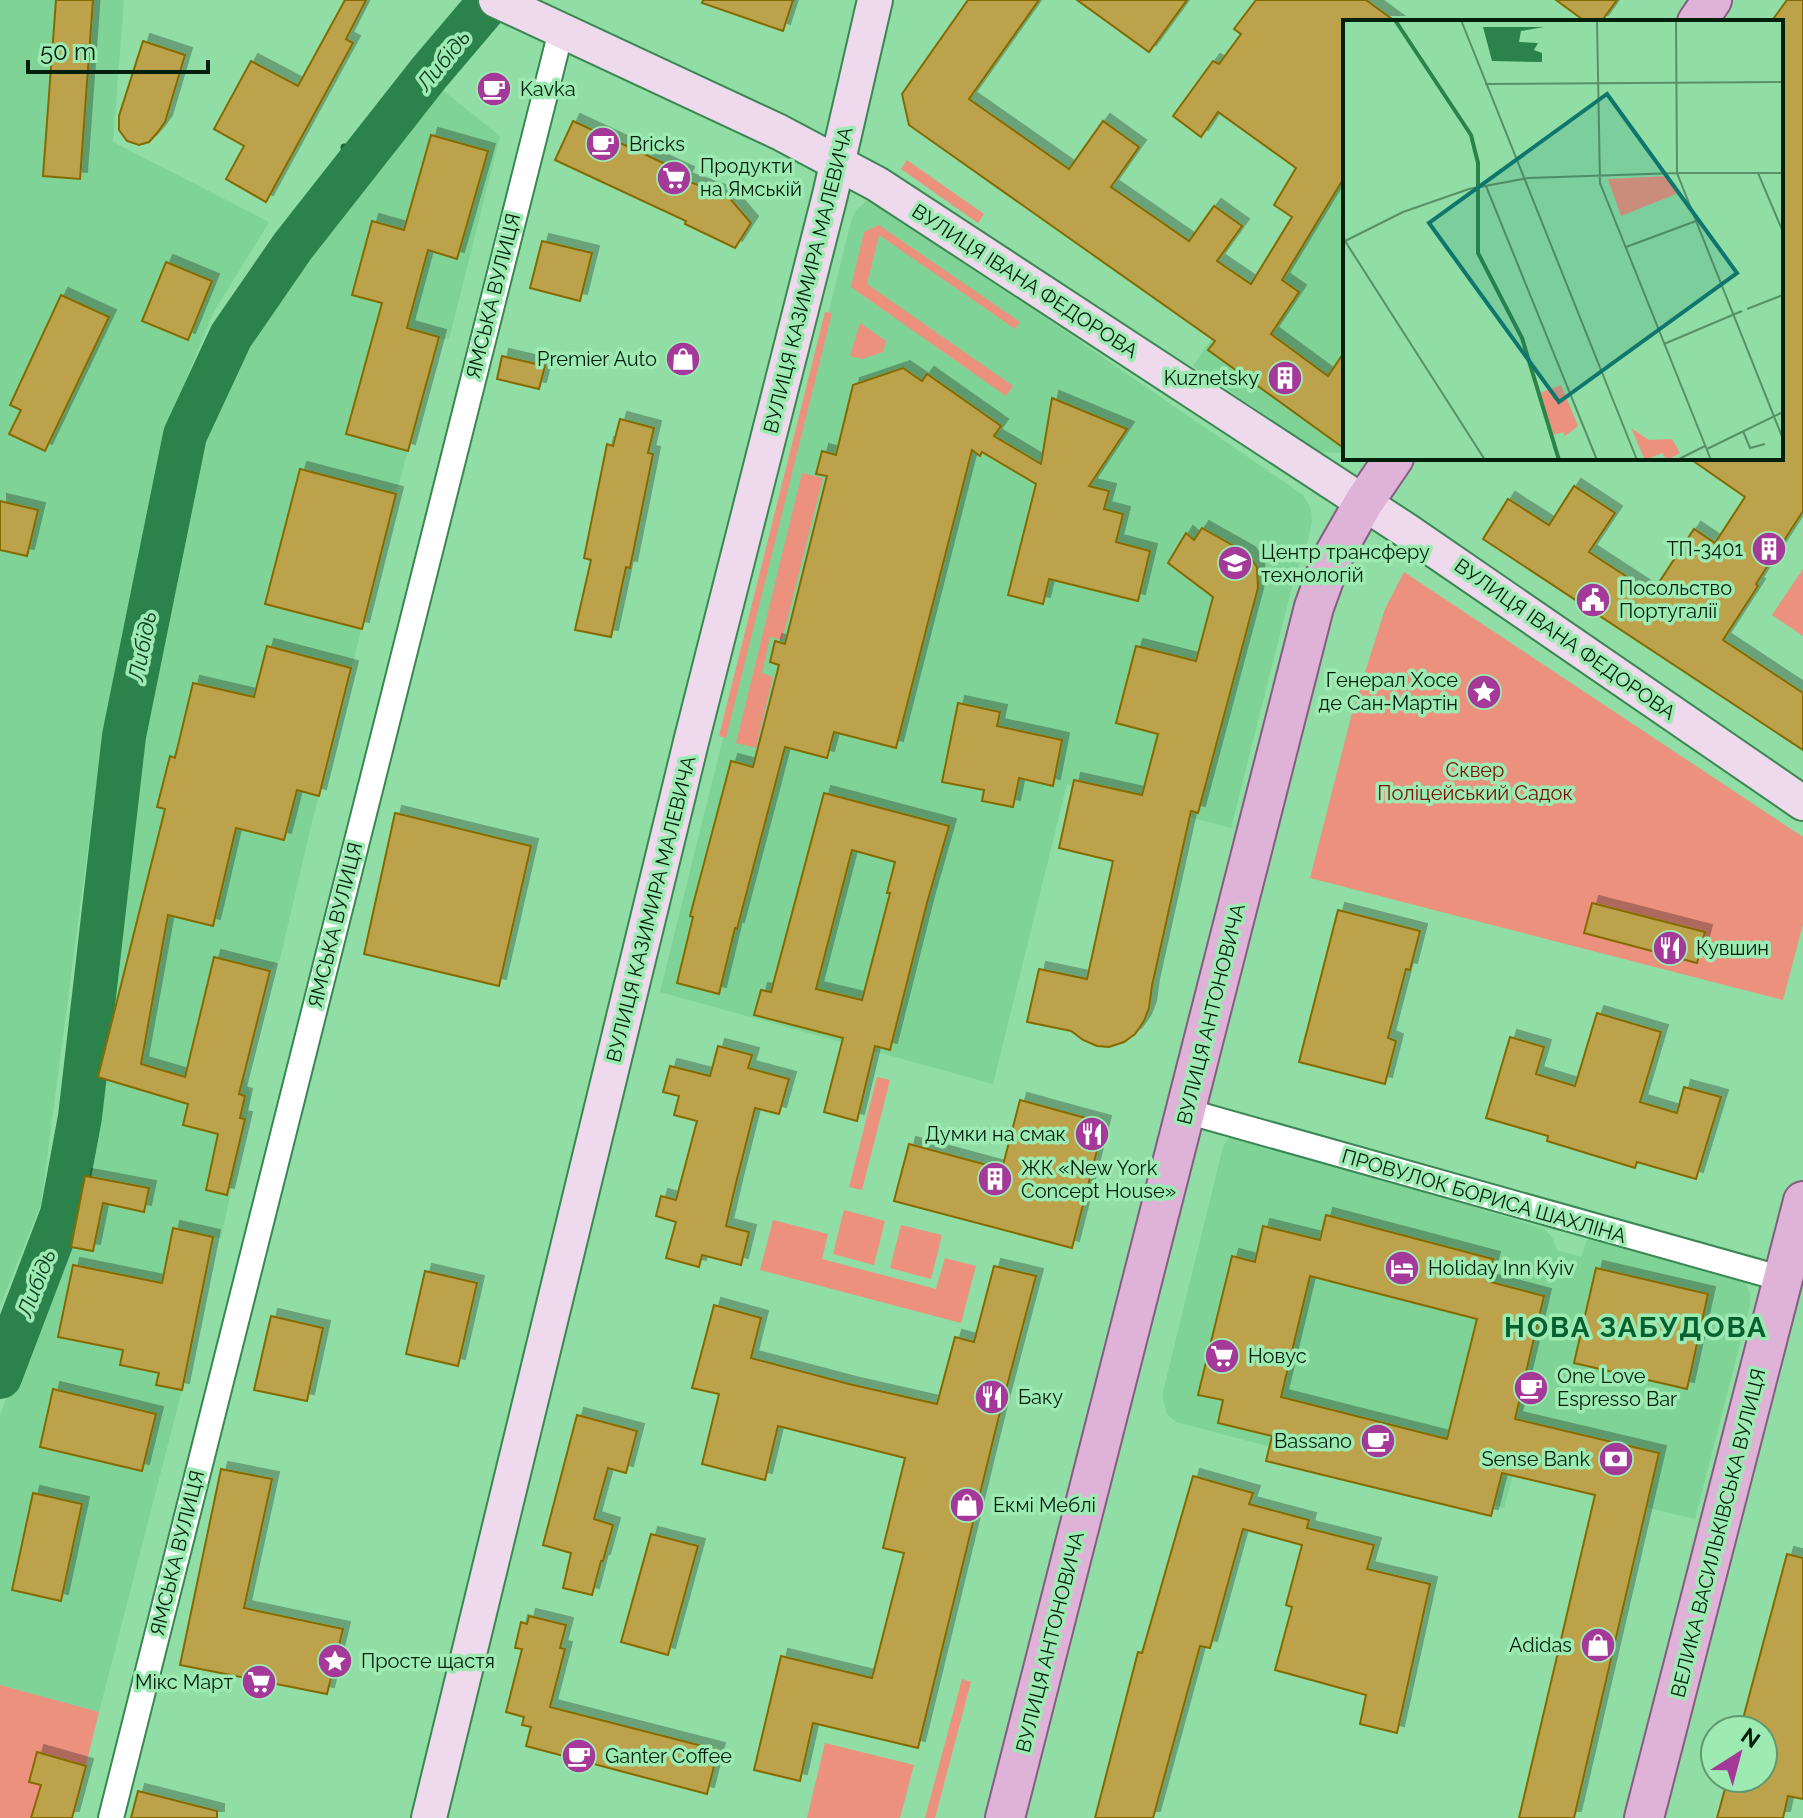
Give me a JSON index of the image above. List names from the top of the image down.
{
  "streets": {
    "main road": [
      "ВУЛИЦЯ КАЗИМИРА МАЛЕВИЧА",
      "ВУЛИЦЯ ІВАНА ФЕДОРОВА",
      "ВУЛИЦЯ АНТОНОВИЧА",
      "ВЕЛИКА ВАСИЛЬКІВСЬКА ВУЛИЦЯ"
    ],
    "street": ["ЯМСЬКА ВУЛИЦЯ", "ПРОВУЛОК БОРИСА ШАХЛІНА"]
  },
  "crossings": [
    ["ВУЛИЦЯ КАЗИМИРА МАЛЕВИЧА", "ВУЛИЦЯ ІВАНА ФЕДОРОВА"],
    ["ВУЛИЦЯ ІВАНА ФЕДОРОВА", "ЯМСЬКА ВУЛИЦЯ"],
    ["ВУЛИЦЯ ІВАНА ФЕДОРОВА", "ВУЛИЦЯ АНТОНОВИЧА"],
    ["ВУЛИЦЯ АНТОНОВИЧА", "ПРОВУЛОК БОРИСА ШАХЛІНА"],
    ["ПРОВУЛОК БОРИСА ШАХЛІНА", "ВЕЛИКА ВАСИЛЬКІВСЬКА ВУЛИЦЯ"]
  ],
  "districts": ["НОВА ЗАБУДОВА"],
  "water": ["Либідь"],
  "parks": ["Сквер Поліцейський Садок"],
  "places": {
    "cafe": [
      "Kavka",
      "Bricks",
      "One Love Espresso Bar",
      "Bassano",
      "Ganter Coffee"
    ],
    "supermarket": ["Продукти на Ямській", "Новус", "Мікс Март"],
    "shop": ["Premier Auto", "Екмі Меблі", "Adidas"],
    "building": ["Kuznetsky", "ТП-3401", "ЖК «New York Concept House»"],
    "school or university": ["Центр трансферу технологій"],
    "public building": ["Посольство Португалії"],
    "place": ["Генерал Хосе де Сан-Мартін", "Просте щастя"],
    "restaurant": ["Кувшин", "Думки на смак", "Баку"],
    "hotel": ["Holiday Inn Kyiv"],
    "bank": ["Sense Bank"]
  },
  "scale_bar": "50 m",
  "north": "top right"
}
